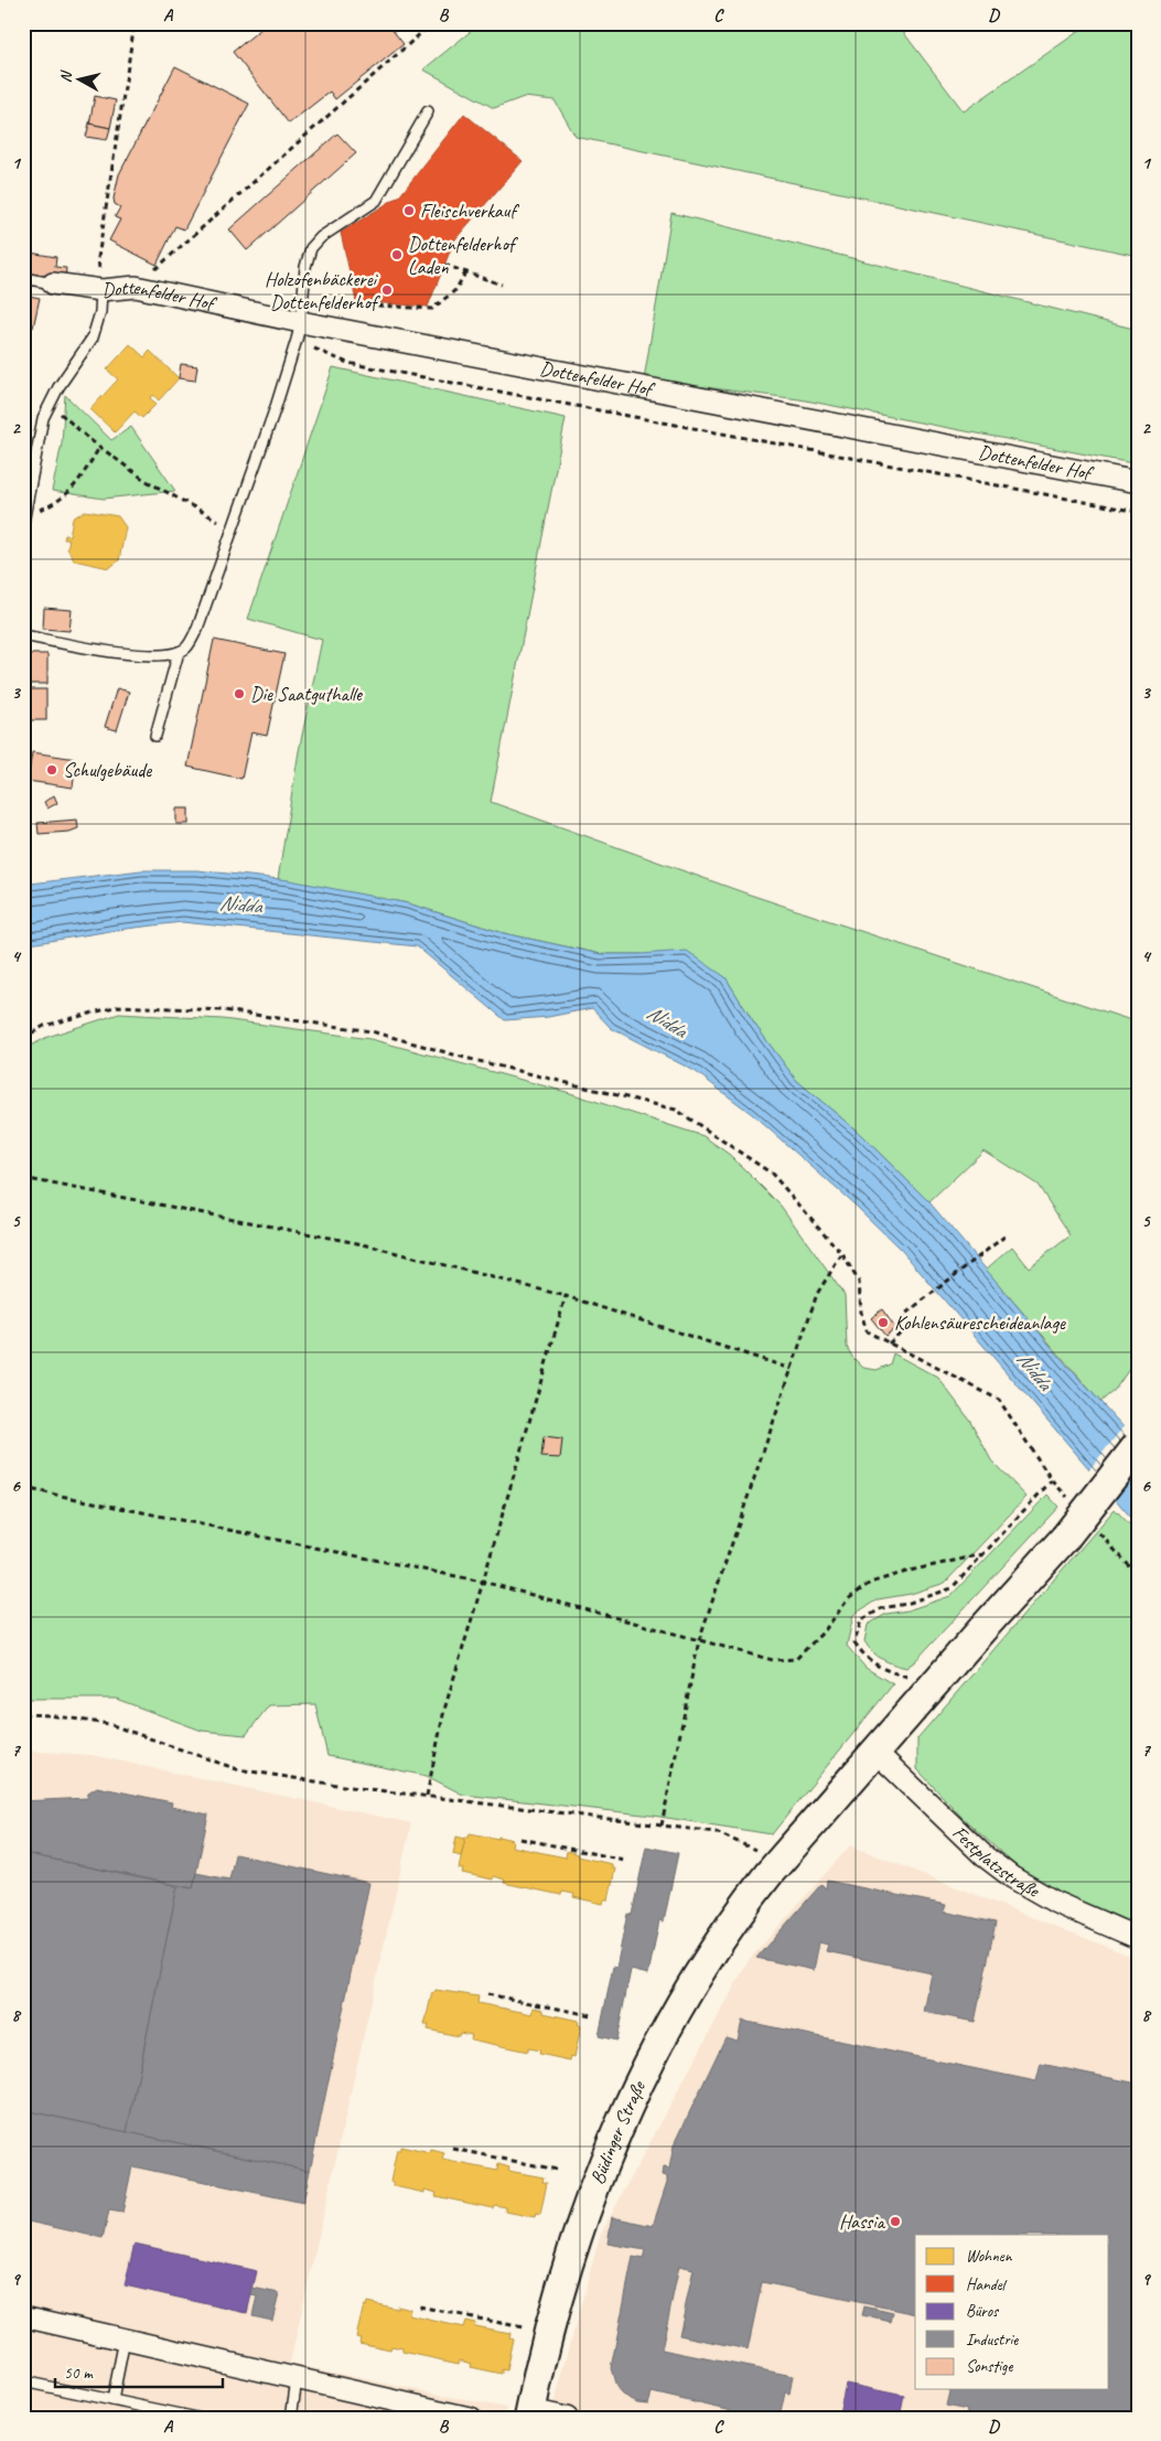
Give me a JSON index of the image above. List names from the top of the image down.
{
  "streets": {
    "main road": ["Büdinger Straße"],
    "street": ["Dottenfelder Hof", "Festplatzstraße"]
  },
  "crossings": [
    ["Festplatzstraße", "Büdinger Straße"]
  ],
  "water": ["Nidda"],
  "places": [
    "Fleischverkauf",
    "Dottenfelderhof Laden",
    "Holzofenbäckerei Dottenfelderhof",
    "Die Saatguthalle",
    "Schulgebäude",
    "Kohlensäurescheideanlage",
    "Hassia"
  ],
  "legend": [
    "Wohnen",
    "Handel",
    "Büros",
    "Industrie",
    "Sonstige"
  ],
  "scale_bar": "50 m",
  "north": "left",
  "grid": {
    "columns": [
      "A",
      "B",
      "C",
      "D"
    ],
    "rows": [
      "1",
      "2",
      "3",
      "4",
      "5",
      "6",
      "7",
      "8",
      "9"
    ]
  }
}
